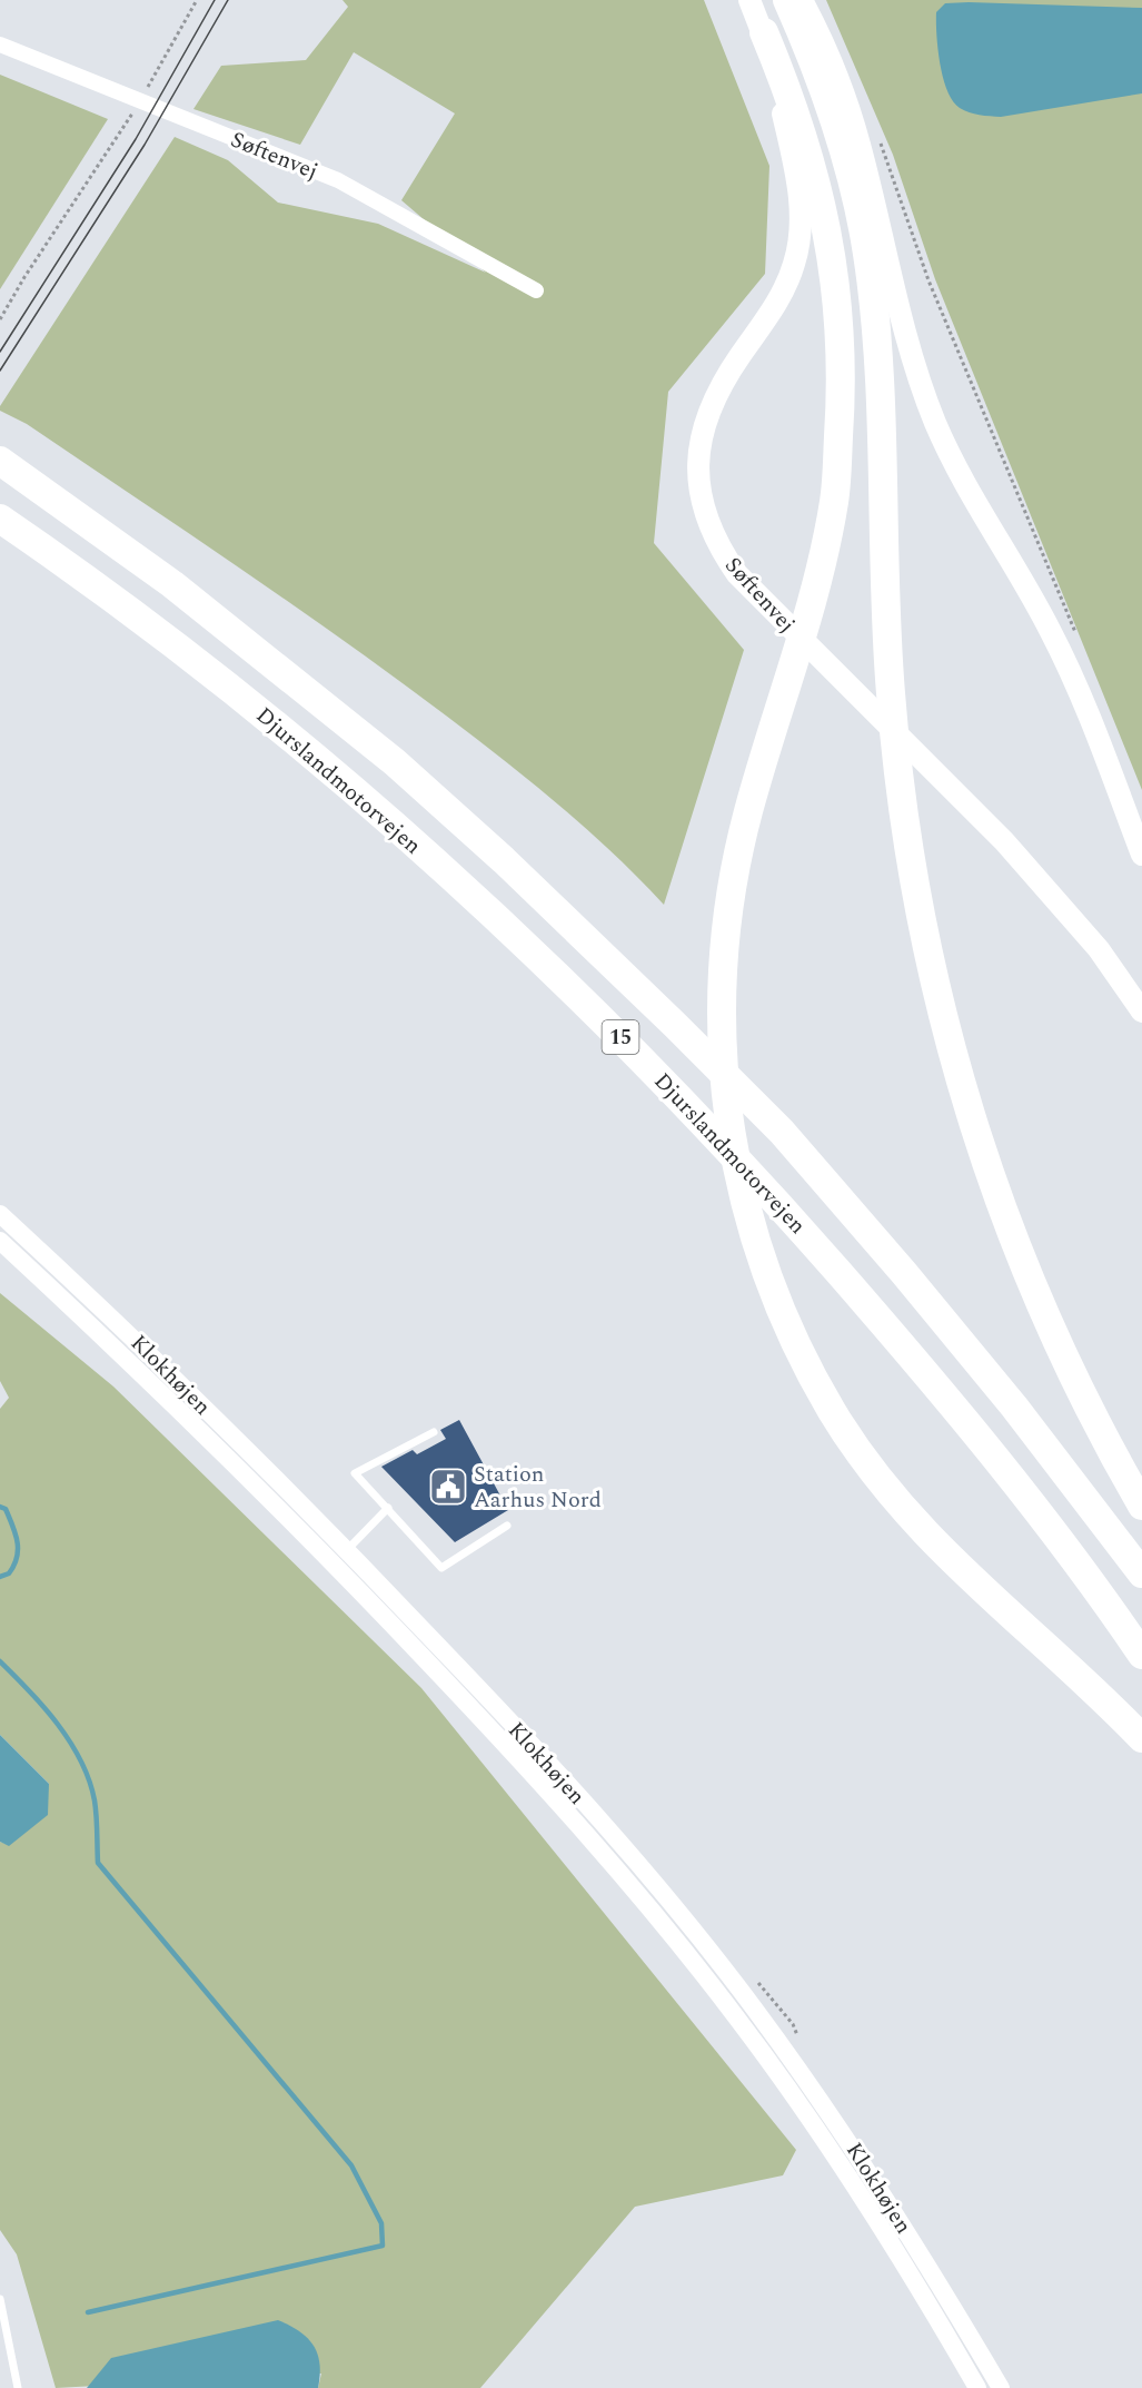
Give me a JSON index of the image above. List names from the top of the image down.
{
  "streets": {
    "highway": ["Djurslandmotorvejen", "15"],
    "main road": ["Søftenvej"],
    "street": ["Klokhøjen"]
  },
  "places": {
    "public building": ["Station Aarhus Nord"]
  }
}
